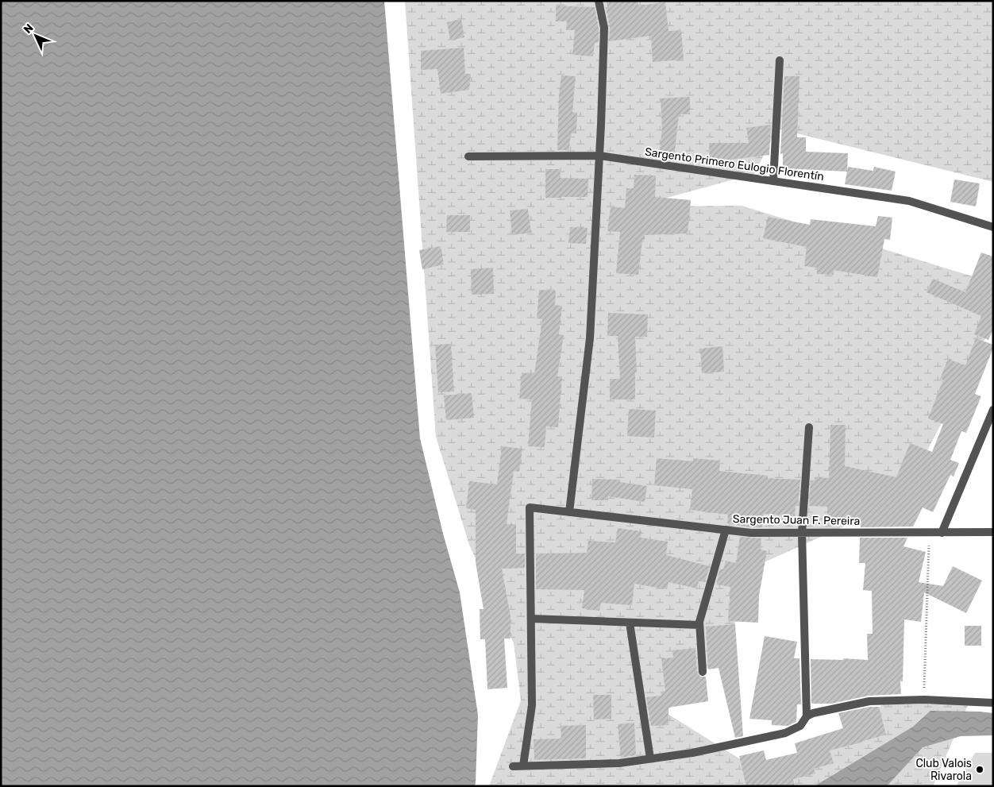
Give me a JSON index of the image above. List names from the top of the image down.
{
  "streets": {
    "street": ["Sargento Primero Eulogio Florentín", "Sargento Juan F. Pereira"]
  },
  "places": ["Club Valois Rivarola"],
  "north": "top left"
}
